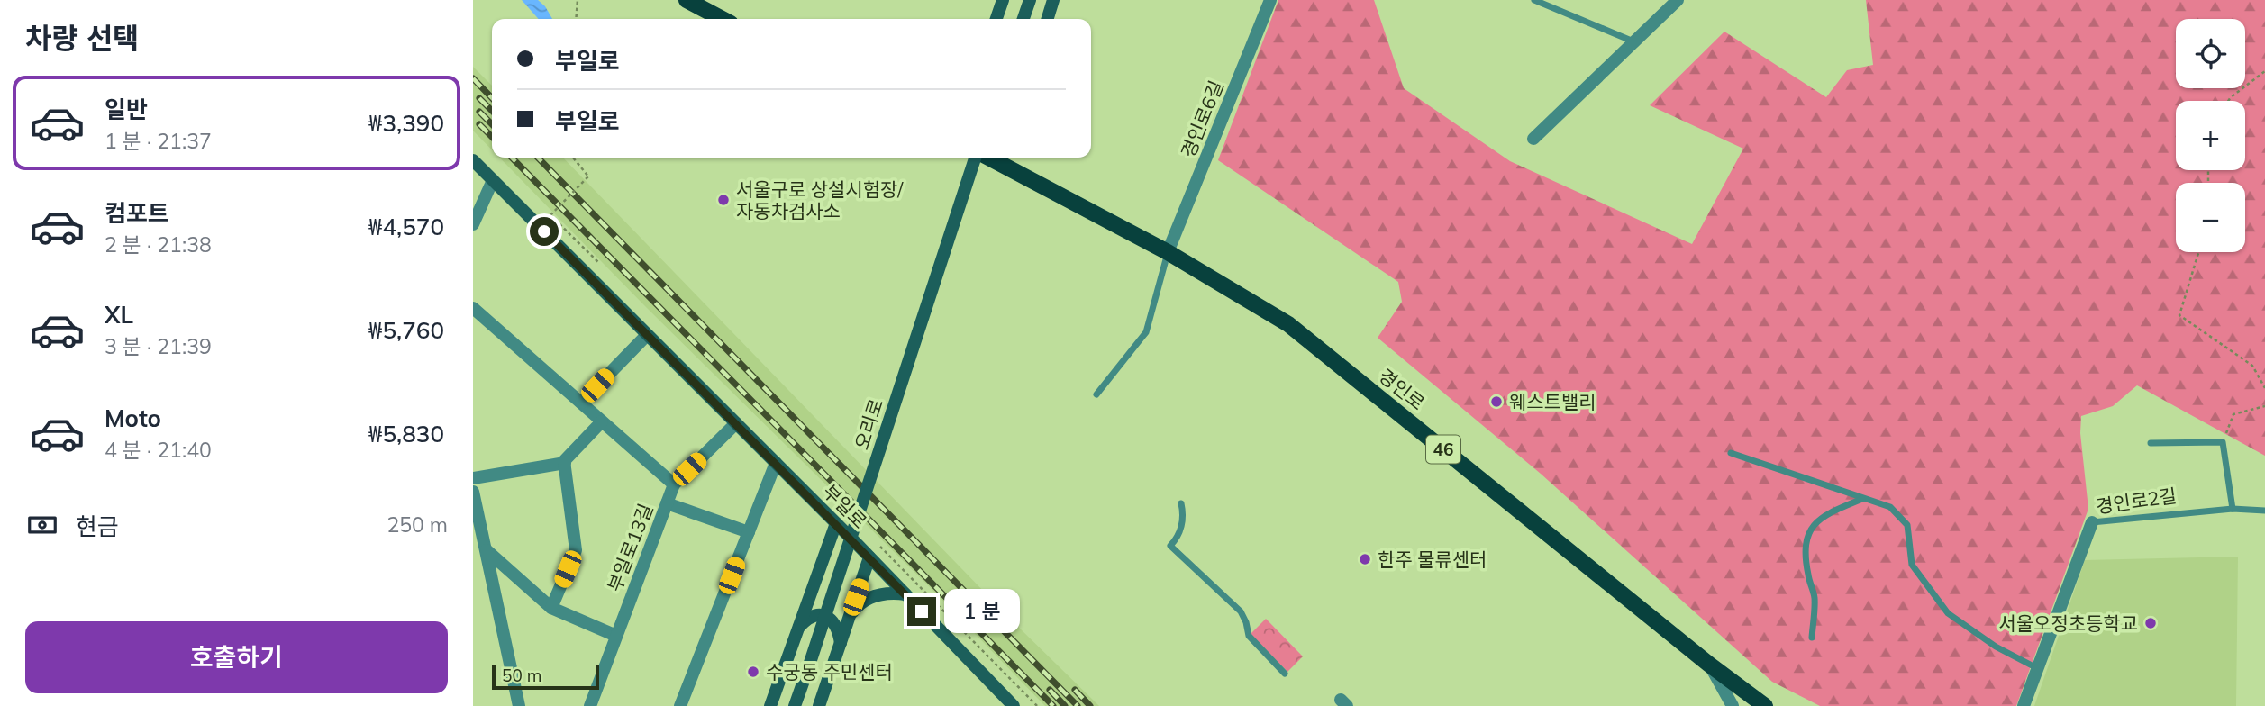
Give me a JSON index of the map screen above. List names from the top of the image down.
{
  "streets": {
    "main road": [
      "경인로",
      "오리로",
      "46",
      "부일로"
    ],
    "street": ["경인로6길", "경인로2길", "부일로13길"]
  },
  "crossings": [
    ["경인로6길", "경인로"],
    ["부일로", "부일로13길"]
  ],
  "places": [
    "서울구로 상설시험장/ 자동차검사소",
    "웨스트밸리",
    "한주 물류센터",
    "서울오정초등학교",
    "수궁동 주민센터"
  ],
  "scale_bar": "50 m",
  "page": {
    "heading": "차량 선택",
    "map_buttons": ["+", "−"],
    "banner": ["부일로", "부일로"],
    "list": [
      {
        "name": "일반",
        "note": "1 분 · 21:37",
        "value": "₩3,390"
      },
      {
        "name": "컴포트",
        "note": "2 분 · 21:38",
        "value": "₩4,570"
      },
      {
        "name": "XL",
        "note": "3 분 · 21:39",
        "value": "₩5,760"
      },
      {
        "name": "Moto",
        "note": "4 분 · 21:40",
        "value": "₩5,830"
      }
    ],
    "pay": ["현금", "250 m"],
    "bubble": "1 분",
    "buttons": "호출하기",
    "scale": "50 m"
  }
}
